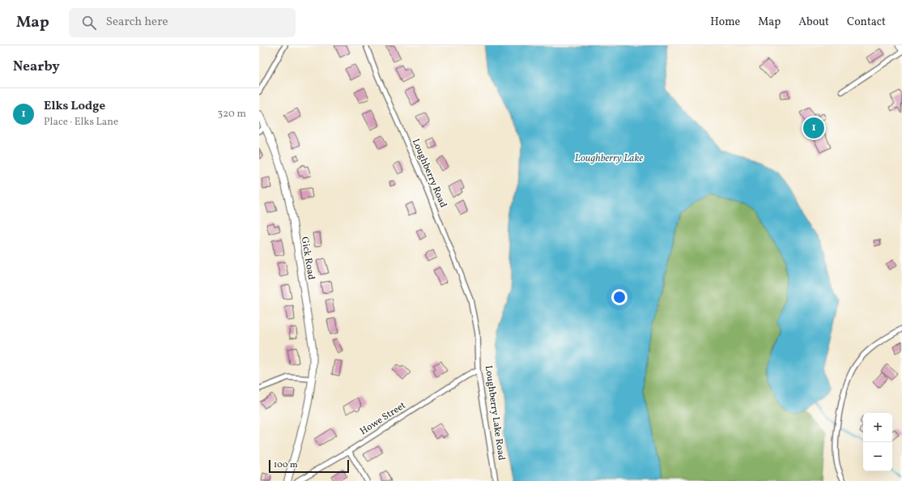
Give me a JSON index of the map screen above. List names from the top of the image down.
{
  "streets": {
    "street": [
      "Loughberry Road",
      "Gick Road",
      "Loughberry Lake Road",
      "Howe Street"
    ]
  },
  "crossings": [
    ["Loughberry Road", "Loughberry Lake Road"],
    ["Loughberry Lake Road", "Howe Street"]
  ],
  "water": ["Loughberry Lake"],
  "scale_bar": "100 m",
  "page": {
    "header": "Map",
    "search": "Search here",
    "nav": [
      "Home",
      "Map",
      "About",
      "Contact"
    ],
    "heading": "Nearby",
    "list": [
      {
        "mark": "1",
        "name": "Elks Lodge",
        "note": "Place · Elks Lane",
        "value": "320 m"
      }
    ],
    "pins": "1",
    "map_buttons": ["+", "−"],
    "scale": "100 m"
  }
}
